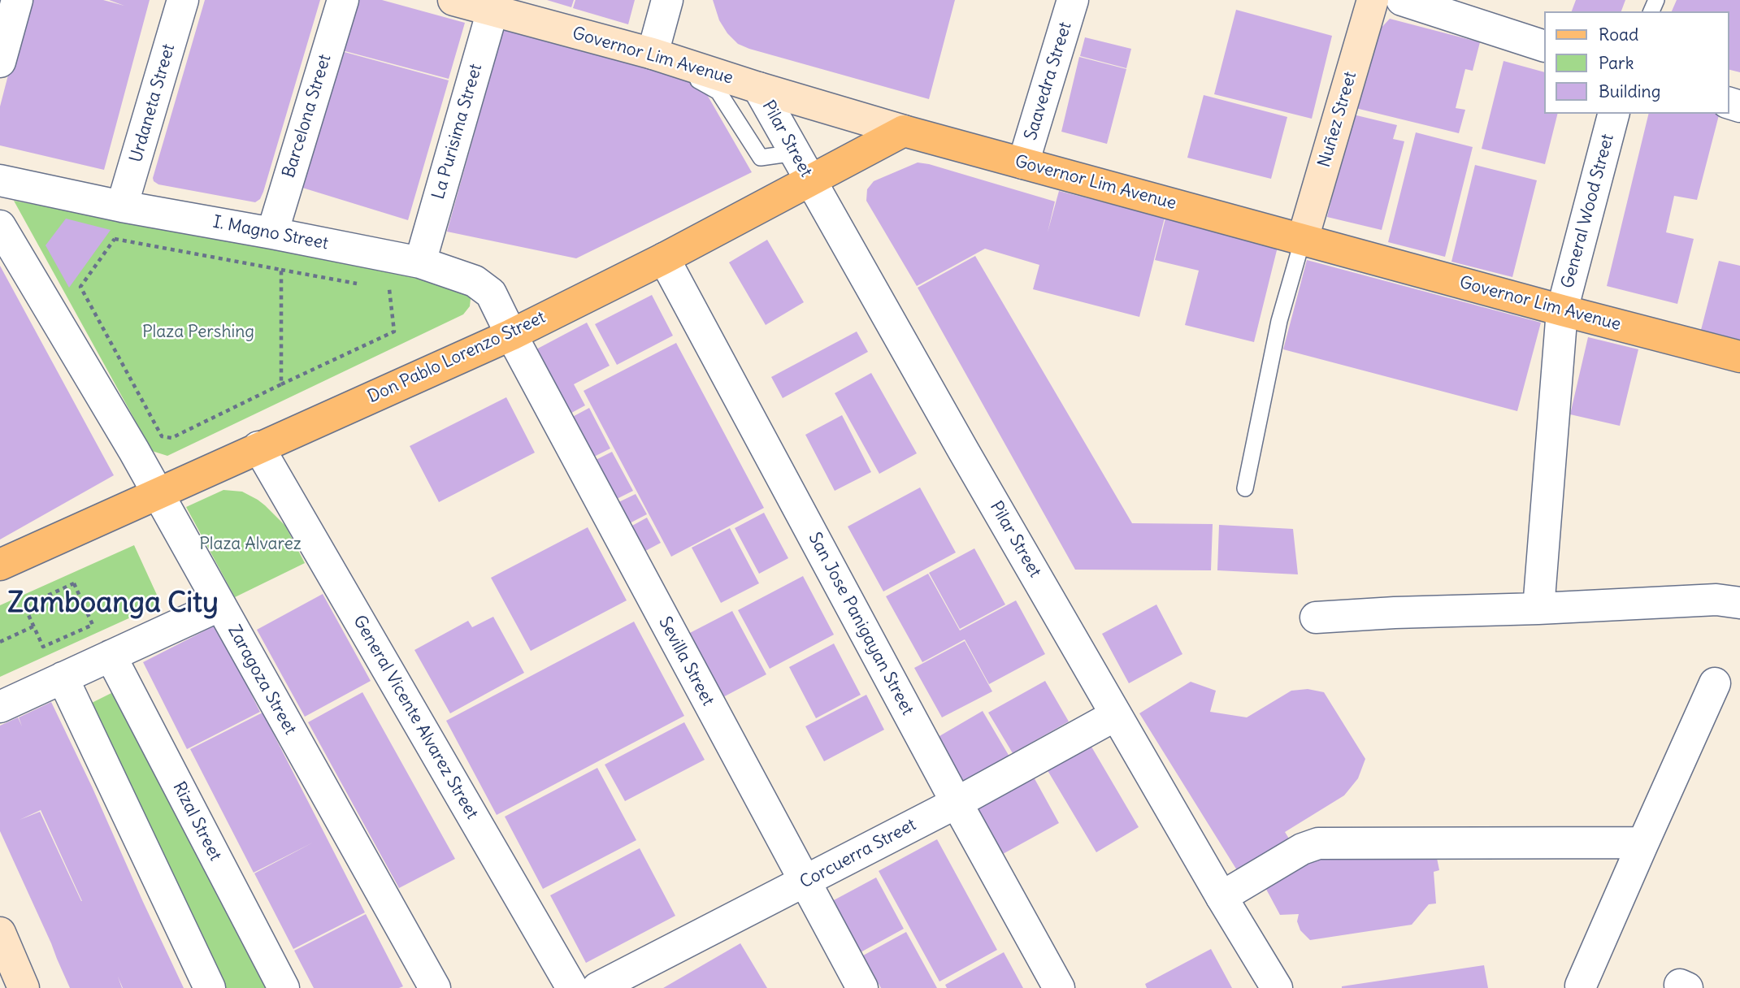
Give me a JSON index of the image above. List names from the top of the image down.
{
  "streets": {
    "main road": ["Governor Lim Avenue", "Nuñez Street", "Don Pablo Lorenzo Street"],
    "street": [
      "Saavedra Street",
      "Urdaneta Street",
      "Barcelona Street",
      "La Purisima Street",
      "Pilar Street",
      "General Wood Street",
      "I. Magno Street",
      "San Jose Panigayan Street",
      "Sevilla Street",
      "Zaragoza Street",
      "General Vicente Alvarez Street",
      "Rizal Street",
      "Corcuerra Street"
    ]
  },
  "crossings": [
    ["Governor Lim Avenue", "Saavedra Street"],
    ["Governor Lim Avenue", "Nuñez Street"],
    ["Governor Lim Avenue", "La Purisima Street"],
    ["Governor Lim Avenue", "Pilar Street"],
    ["Governor Lim Avenue", "General Wood Street"],
    ["Governor Lim Avenue", "Don Pablo Lorenzo Street"],
    ["Urdaneta Street", "I. Magno Street"],
    ["Barcelona Street", "I. Magno Street"],
    ["La Purisima Street", "I. Magno Street"],
    ["Pilar Street", "Don Pablo Lorenzo Street"],
    ["Pilar Street", "Corcuerra Street"],
    ["I. Magno Street", "Don Pablo Lorenzo Street"],
    ["I. Magno Street", "Sevilla Street"],
    ["Don Pablo Lorenzo Street", "San Jose Panigayan Street"],
    ["Don Pablo Lorenzo Street", "Sevilla Street"],
    ["Don Pablo Lorenzo Street", "Zaragoza Street"],
    ["Don Pablo Lorenzo Street", "General Vicente Alvarez Street"],
    ["San Jose Panigayan Street", "Corcuerra Street"],
    ["Sevilla Street", "Corcuerra Street"]
  ],
  "districts": ["Zamboanga City"],
  "parks": ["Plaza Pershing", "Plaza Alvarez"],
  "legend": ["Road", "Park", "Building"]
}
